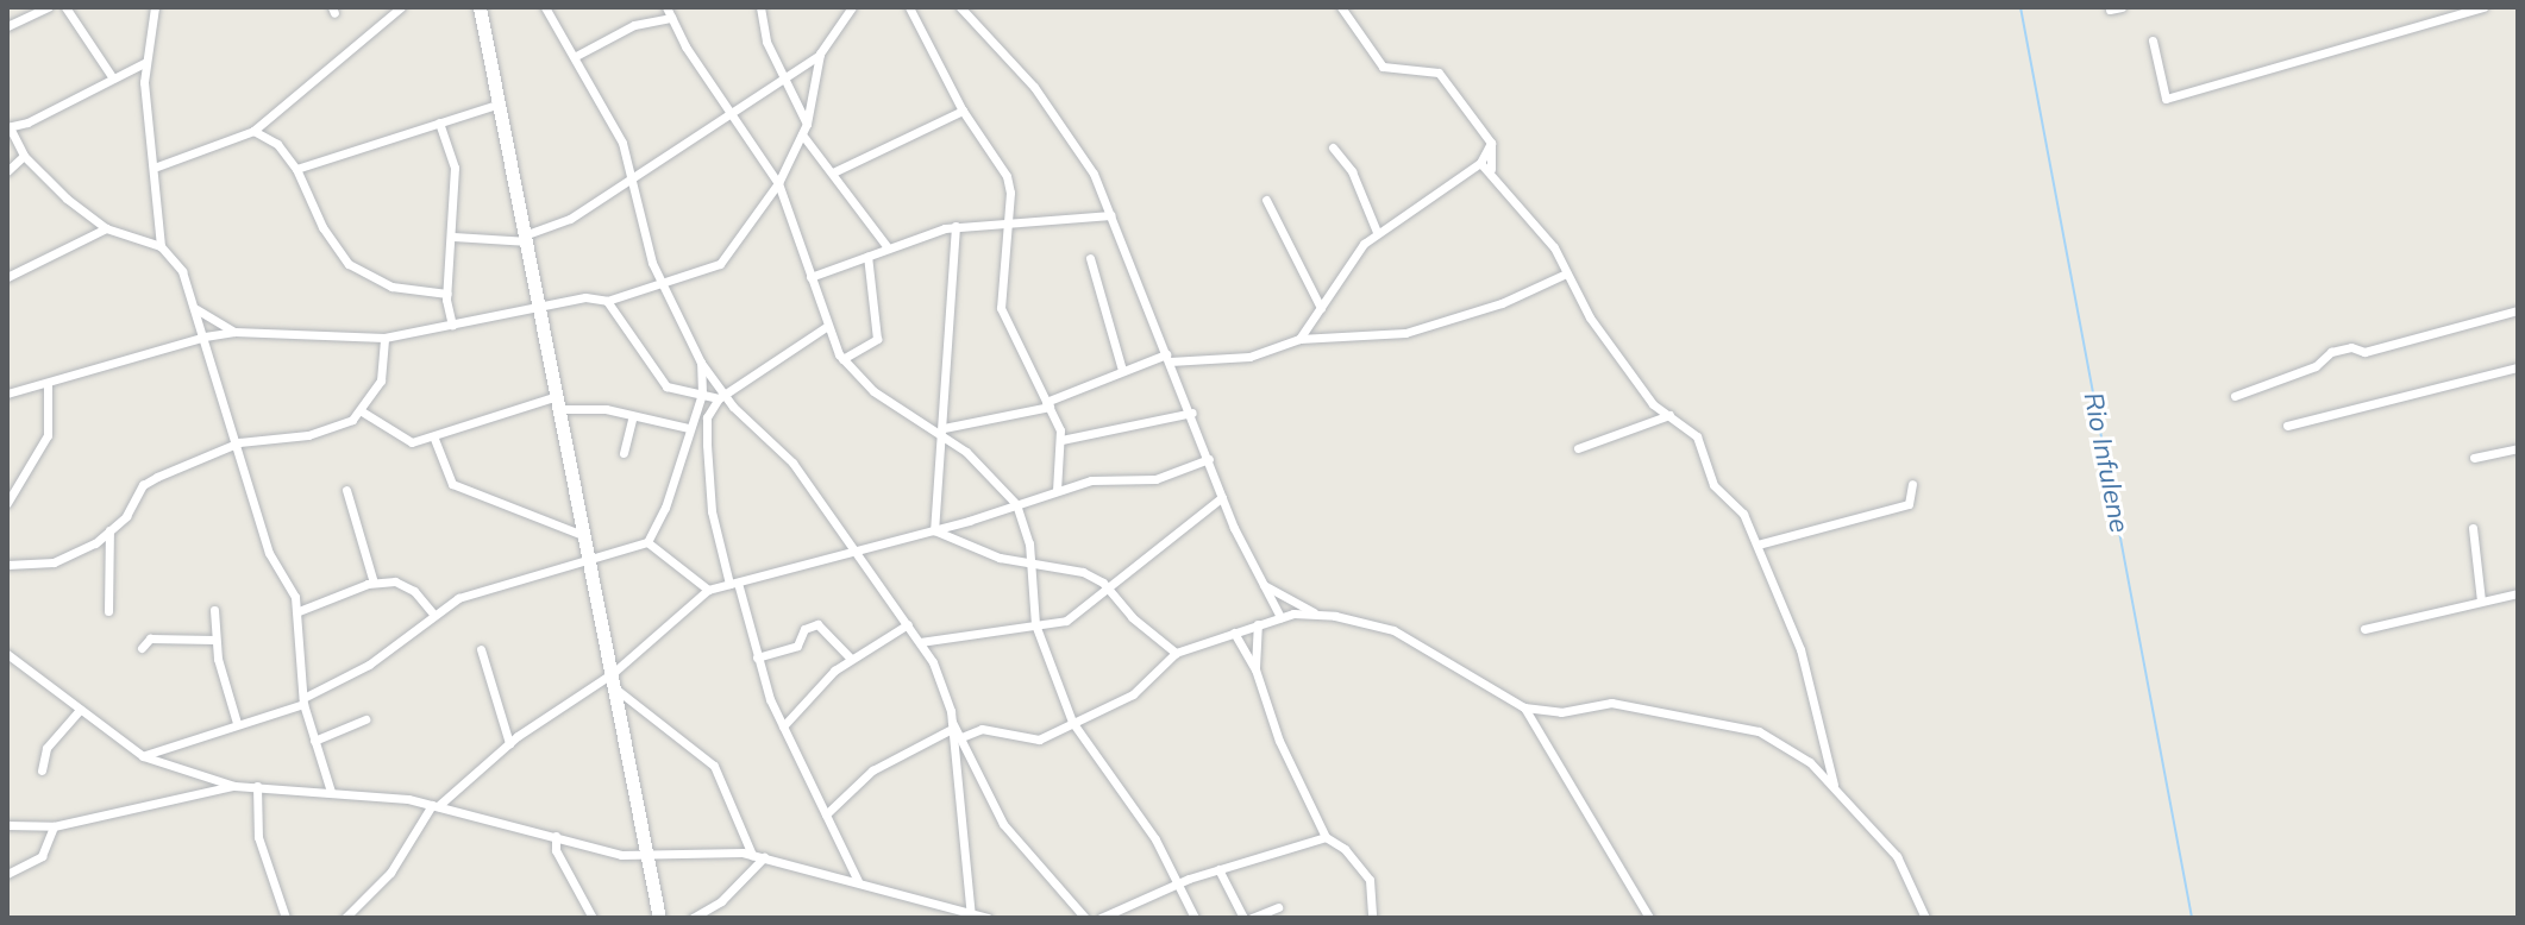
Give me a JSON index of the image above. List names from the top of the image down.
{
  "water": ["Rio Infulene"]
}
